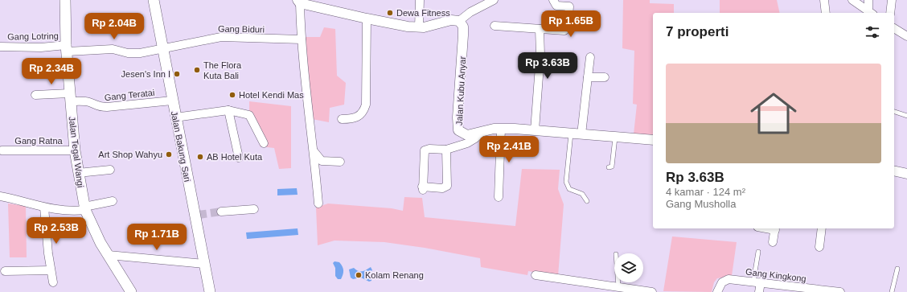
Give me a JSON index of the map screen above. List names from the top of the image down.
{
  "streets": {
    "main road": ["Jalan Bakung Sari", "Jalan Tegal Wangi"],
    "street": [
      "Gang Biduri",
      "Gang Lotring",
      "Jalan Kubu Anyar",
      "Gang Teratai",
      "Gang Ratna",
      "Gang Kingkong"
    ]
  },
  "crossings": [
    ["Gang Biduri", "Gang Lotring"],
    ["Gang Biduri", "Jalan Bakung Sari"],
    ["Gang Biduri", "Jalan Tegal Wangi"],
    ["Gang Lotring", "Jalan Tegal Wangi"],
    ["Gang Teratai", "Jalan Bakung Sari"],
    ["Gang Teratai", "Jalan Tegal Wangi"],
    ["Gang Ratna", "Jalan Tegal Wangi"]
  ],
  "places": [
    "Dewa Fitness",
    "The Flora Kuta Bali",
    "Jesen's Inn I",
    "Hotel Kendi Mas",
    "Art Shop Wahyu",
    "AB Hotel Kuta",
    "Kolam Renang"
  ],
  "page": {
    "price": [
      "Rp 1.65B",
      "Rp 2.04B",
      "Rp 3.63B",
      "Rp 2.34B",
      "Rp 2.41B",
      "Rp 2.53B",
      "Rp 1.71B"
    ],
    "heading": "7 properti",
    "list": [
      {
        "name": "Rp 3.63B",
        "note": "4 kamar · 124 m² · Gang Musholla"
      }
    ]
  }
}
